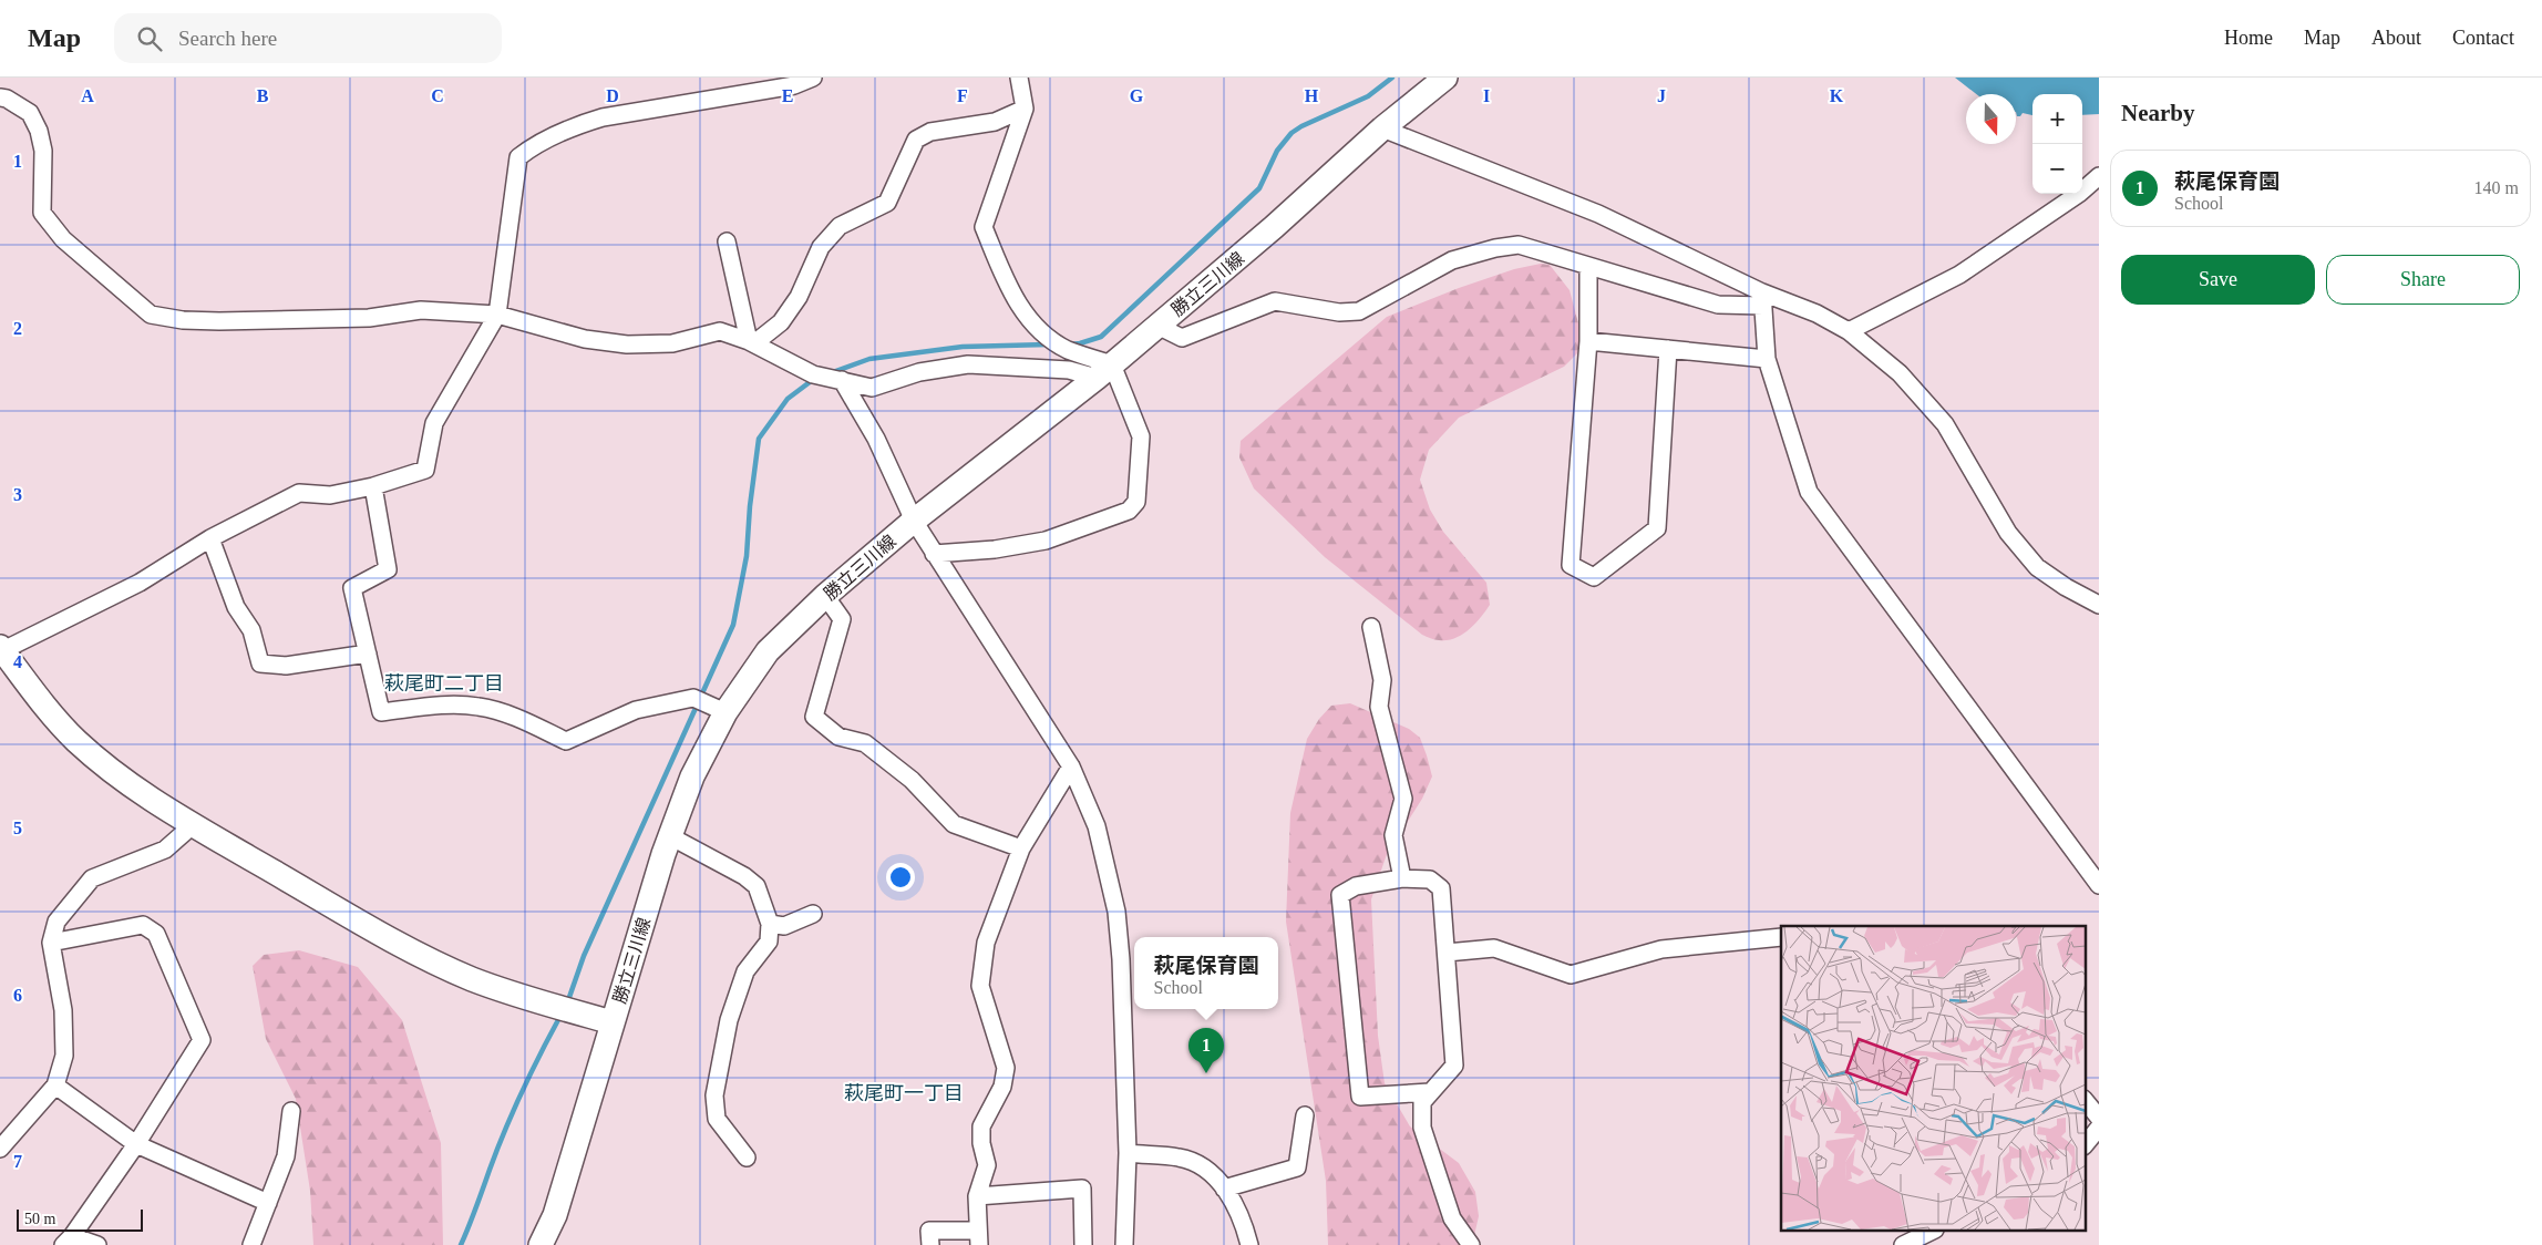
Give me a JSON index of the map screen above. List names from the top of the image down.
{
  "streets": {
    "main road": ["勝立三川線"]
  },
  "districts": ["萩尾町二丁目", "萩尾町一丁目"],
  "scale_bar": "50 m",
  "north": "bottom",
  "page": {
    "header": "Map",
    "search": "Search here",
    "nav": [
      "Home",
      "Map",
      "About",
      "Contact"
    ],
    "heading": "Nearby",
    "map_buttons": ["+", "−"],
    "list": [
      {
        "mark": "1",
        "name": "萩尾保育園",
        "note": "School",
        "value": "140 m"
      }
    ],
    "buttons": ["Save", "Share"],
    "popup": ["萩尾保育園", "School"],
    "pins": "1",
    "scale": "50 m"
  },
  "grid": {
    "columns": [
      "A",
      "B",
      "C",
      "D",
      "E",
      "F",
      "G",
      "H",
      "I",
      "J",
      "K"
    ],
    "rows": [
      "1",
      "2",
      "3",
      "4",
      "5",
      "6",
      "7"
    ]
  }
}
